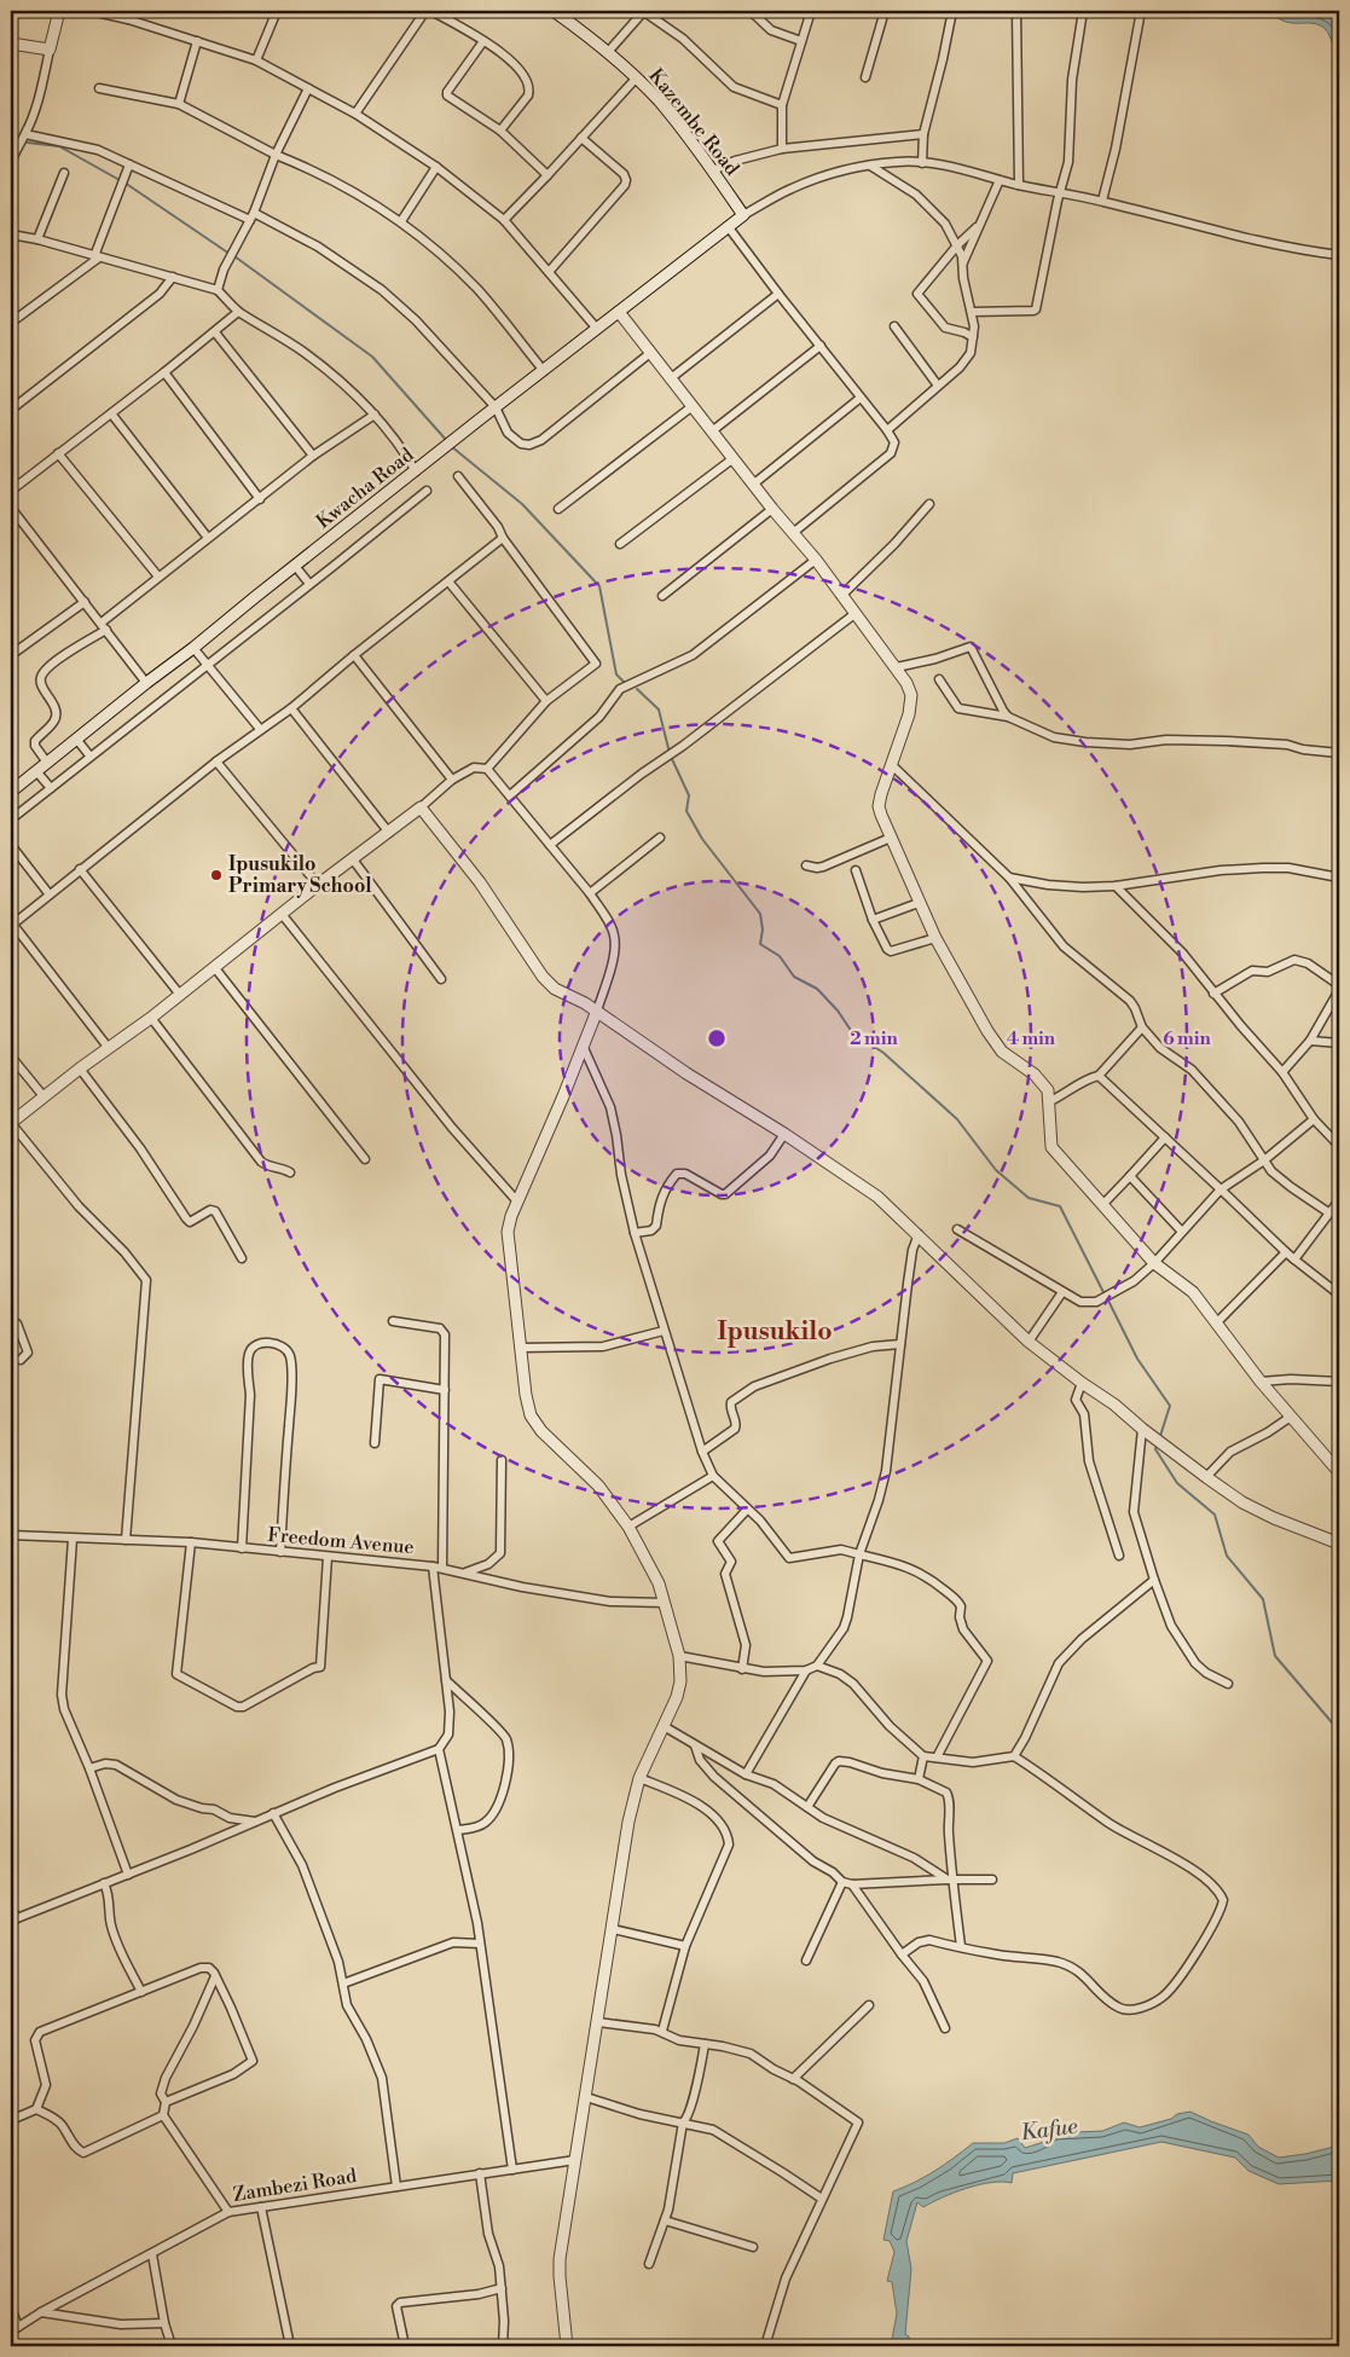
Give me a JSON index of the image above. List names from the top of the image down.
{
  "streets": {
    "street": [
      "Kazembe Road",
      "Kwacha Road",
      "Freedom Avenue",
      "Zambezi Road"
    ]
  },
  "crossings": [
    ["Kazembe Road", "Kwacha Road"]
  ],
  "districts": ["Ipusukilo"],
  "water": ["Kafue"],
  "places": ["Ipusukilo Primary School"],
  "rings": ["2 min", "4 min", "6 min"]
}
